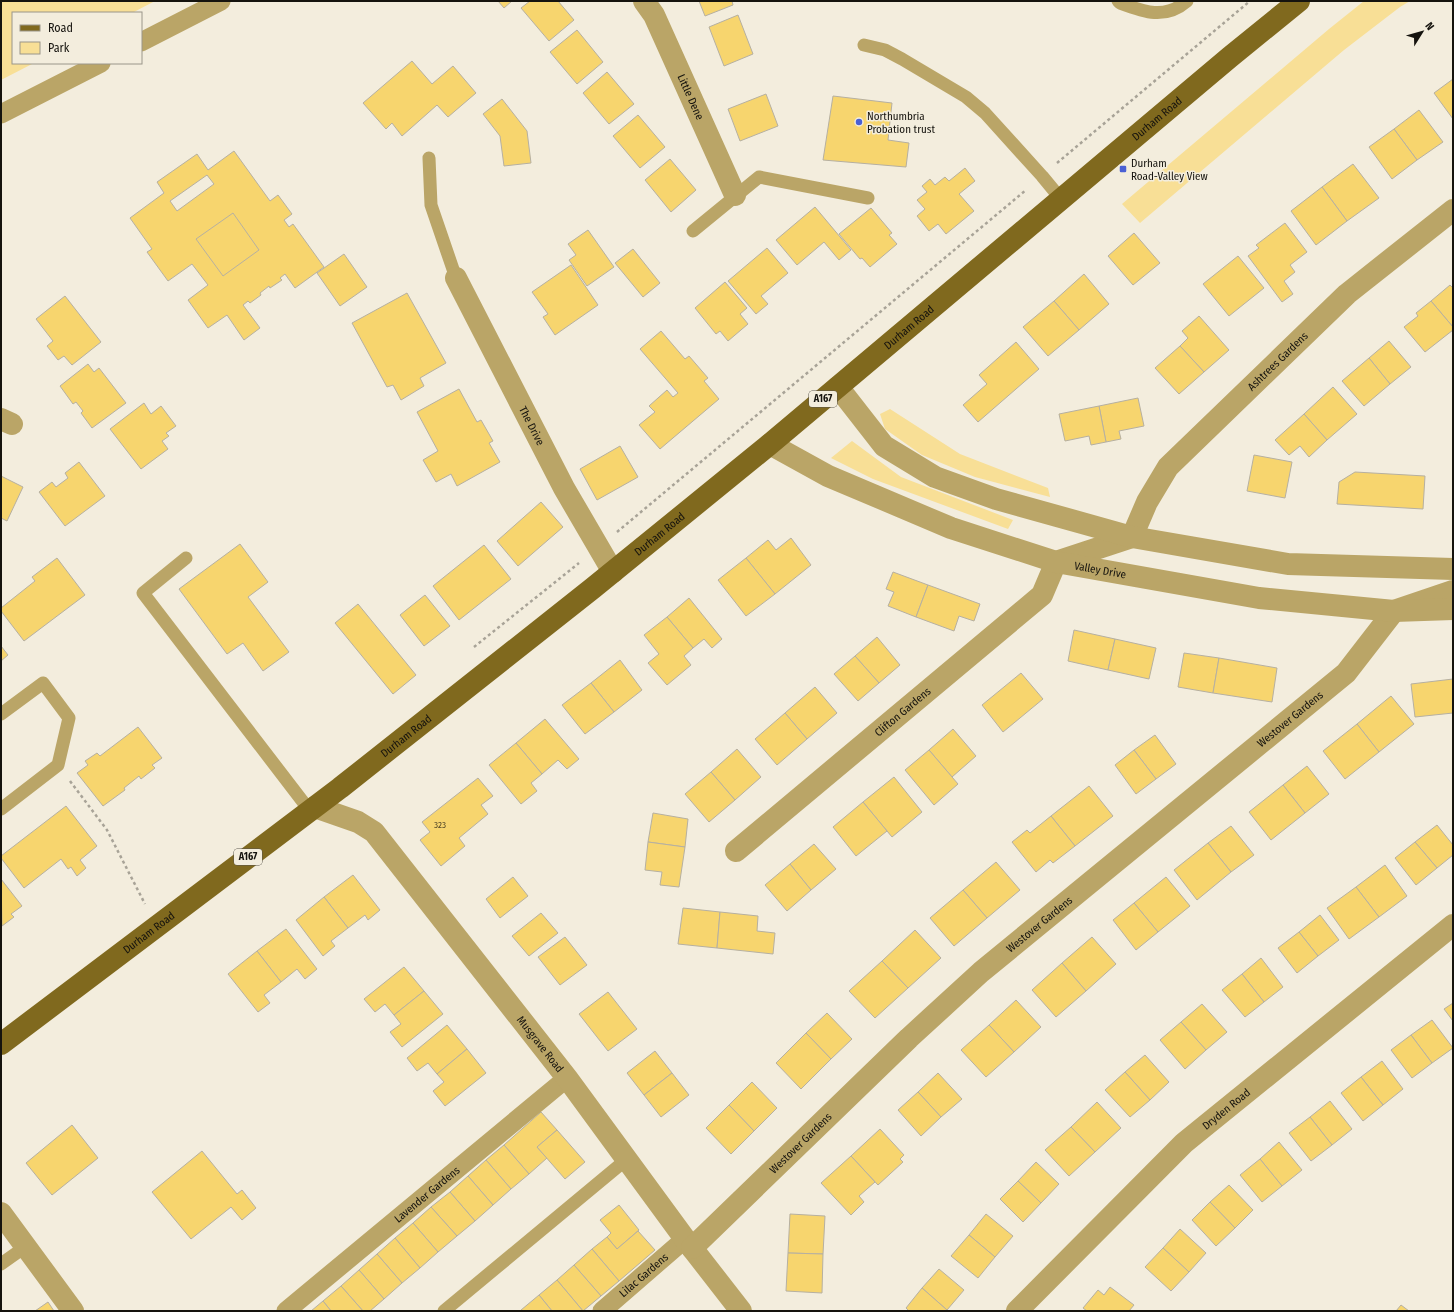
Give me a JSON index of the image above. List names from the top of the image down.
{
  "streets": {
    "main road": ["Durham Road", "A167"],
    "street": [
      "Little Dene",
      "Ashtrees Gardens",
      "The Drive",
      "Valley Drive",
      "Clifton Gardens",
      "Westover Gardens",
      "Musgrave Road",
      "Dryden Road",
      "Lavender Gardens",
      "Lilac Gardens"
    ]
  },
  "crossings": [
    ["Durham Road", "The Drive"],
    ["Durham Road", "Valley Drive"],
    ["Durham Road", "Musgrave Road"],
    ["Valley Drive", "Clifton Gardens"],
    ["Valley Drive", "Westover Gardens"],
    ["Westover Gardens", "Musgrave Road"],
    ["Westover Gardens", "Lilac Gardens"],
    ["Musgrave Road", "Lavender Gardens"],
    ["Musgrave Road", "Lilac Gardens"]
  ],
  "places": {
    "other": ["Northumbria Probation trust"],
    "transit": ["Durham Road-Valley View"]
  },
  "house_numbers": ["323"],
  "legend": ["Road", "Park"],
  "north": "top right"
}
